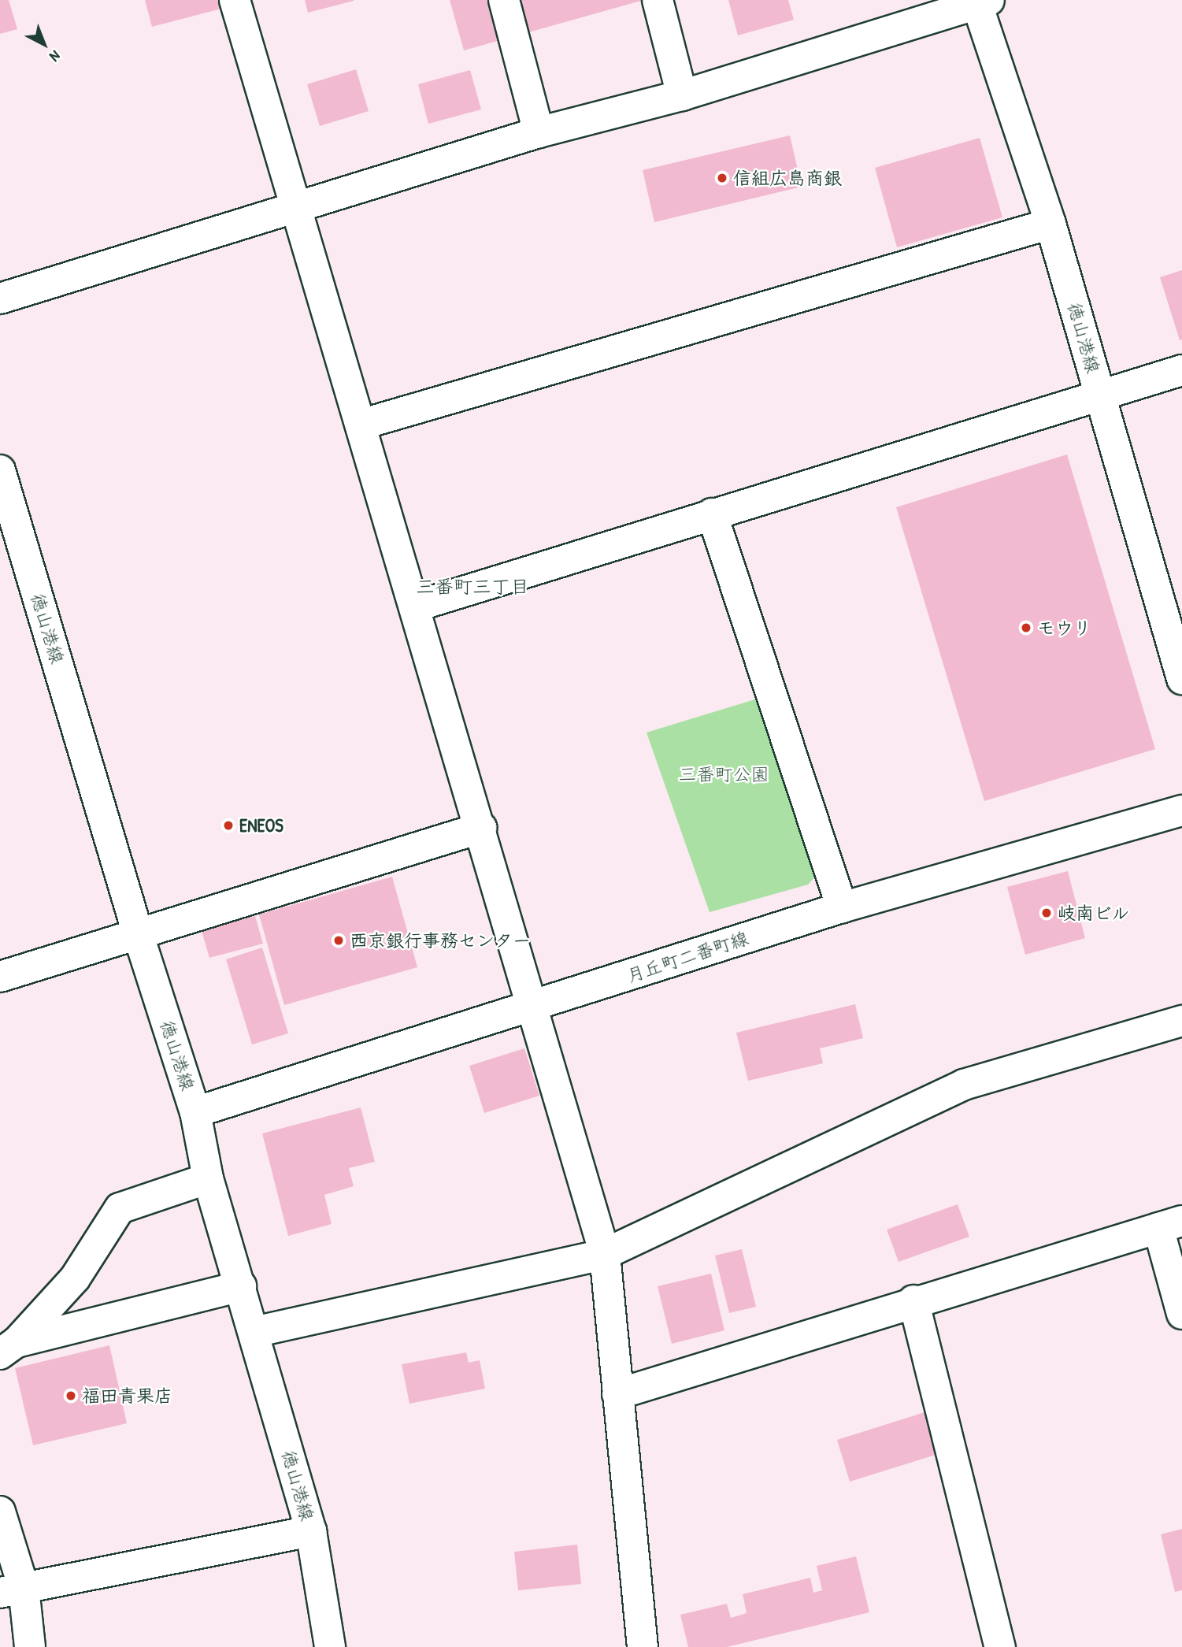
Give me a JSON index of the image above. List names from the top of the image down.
{
  "streets": {
    "street": ["徳山港線", "月丘町二番町線"]
  },
  "crossings": [
    ["徳山港線", "月丘町二番町線"]
  ],
  "districts": ["三番町三丁目"],
  "parks": ["三番町公園"],
  "places": [
    "信組広島商銀",
    "モウリ",
    "ENEOS",
    "岐南ビル",
    "西京銀行事務センター",
    "福田青果店"
  ],
  "north": "bottom right"
}
